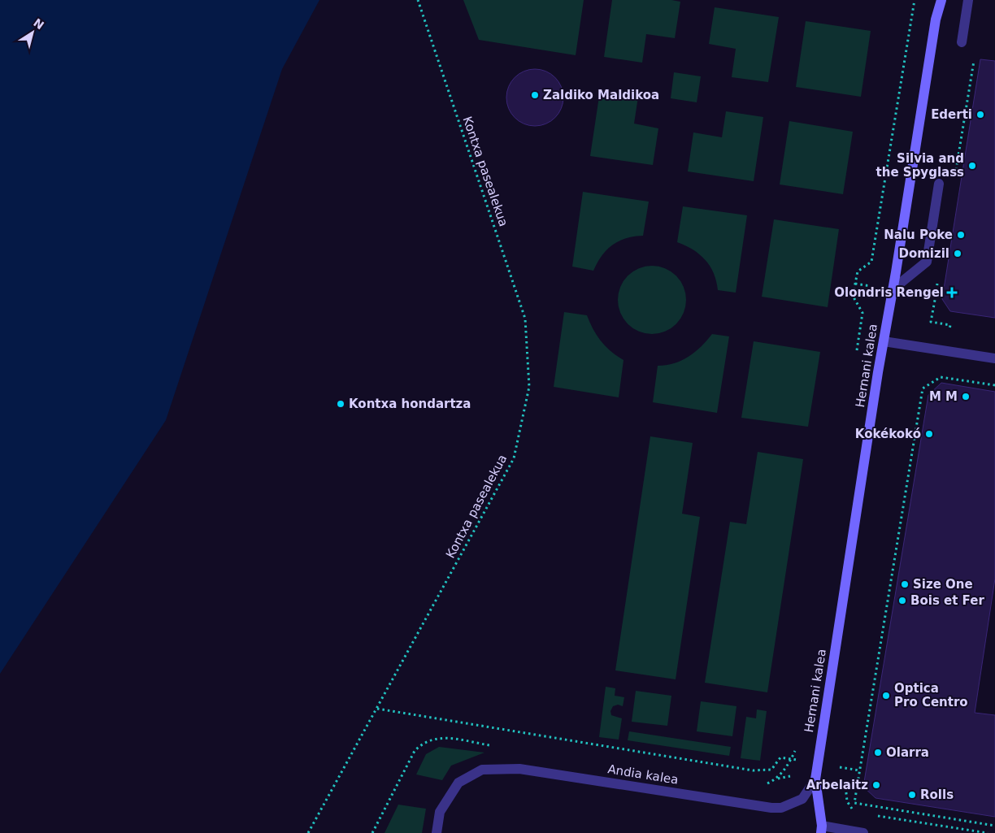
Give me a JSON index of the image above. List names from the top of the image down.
{
  "streets": {
    "main road": ["Hernani kalea"],
    "street": ["Andia kalea"],
    "path": ["Kontxa pasealekua"]
  },
  "crossings": [
    ["Hernani kalea", "Andia kalea"]
  ],
  "places": {
    "other": [
      "Zaldiko Maldikoa",
      "Ederti",
      "Silvia and the Spyglass",
      "Nalu Poke",
      "Domizil",
      "M M",
      "Kontxa hondartza",
      "Kokékokó",
      "Size One",
      "Bois et Fer",
      "Optica Pro Centro",
      "Olarra",
      "Arbelaitz",
      "Rolls"
    ],
    "health": ["Olondris Rengel"]
  },
  "north": "top right"
}
